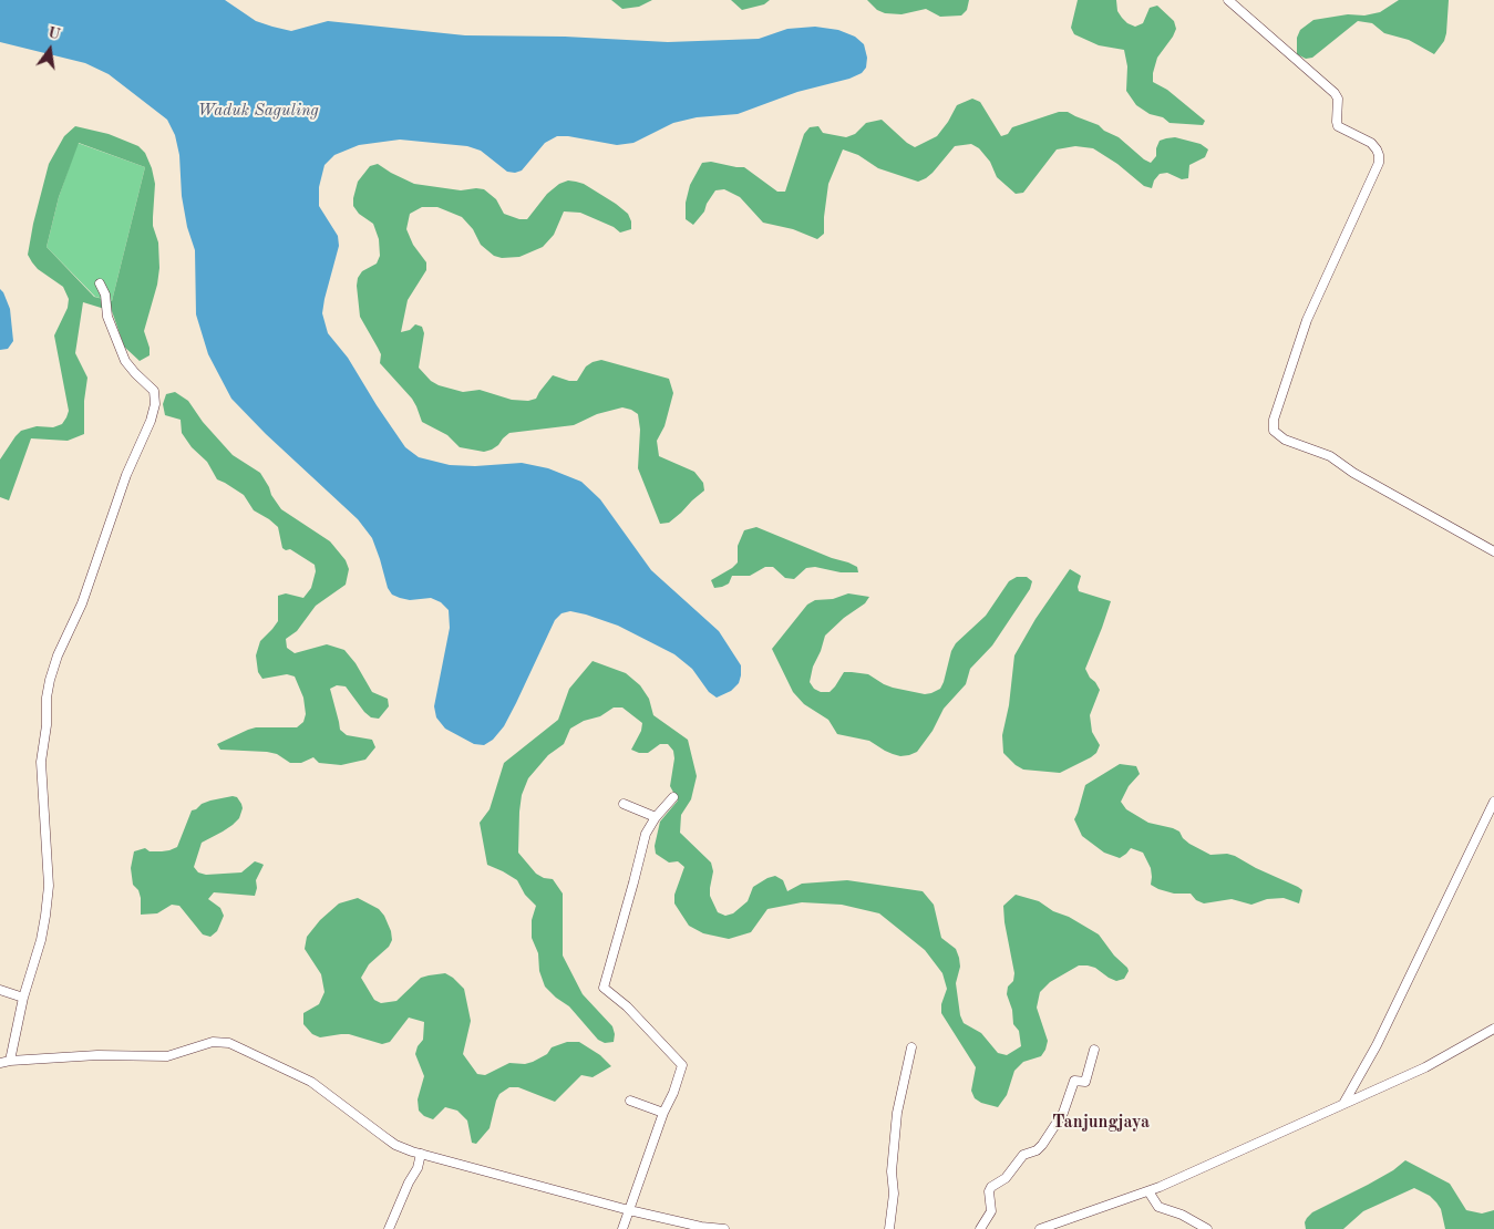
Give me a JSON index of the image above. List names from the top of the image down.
{
  "districts": ["Tanjungjaya"],
  "water": ["Waduk Saguling"],
  "north": "top"
}
